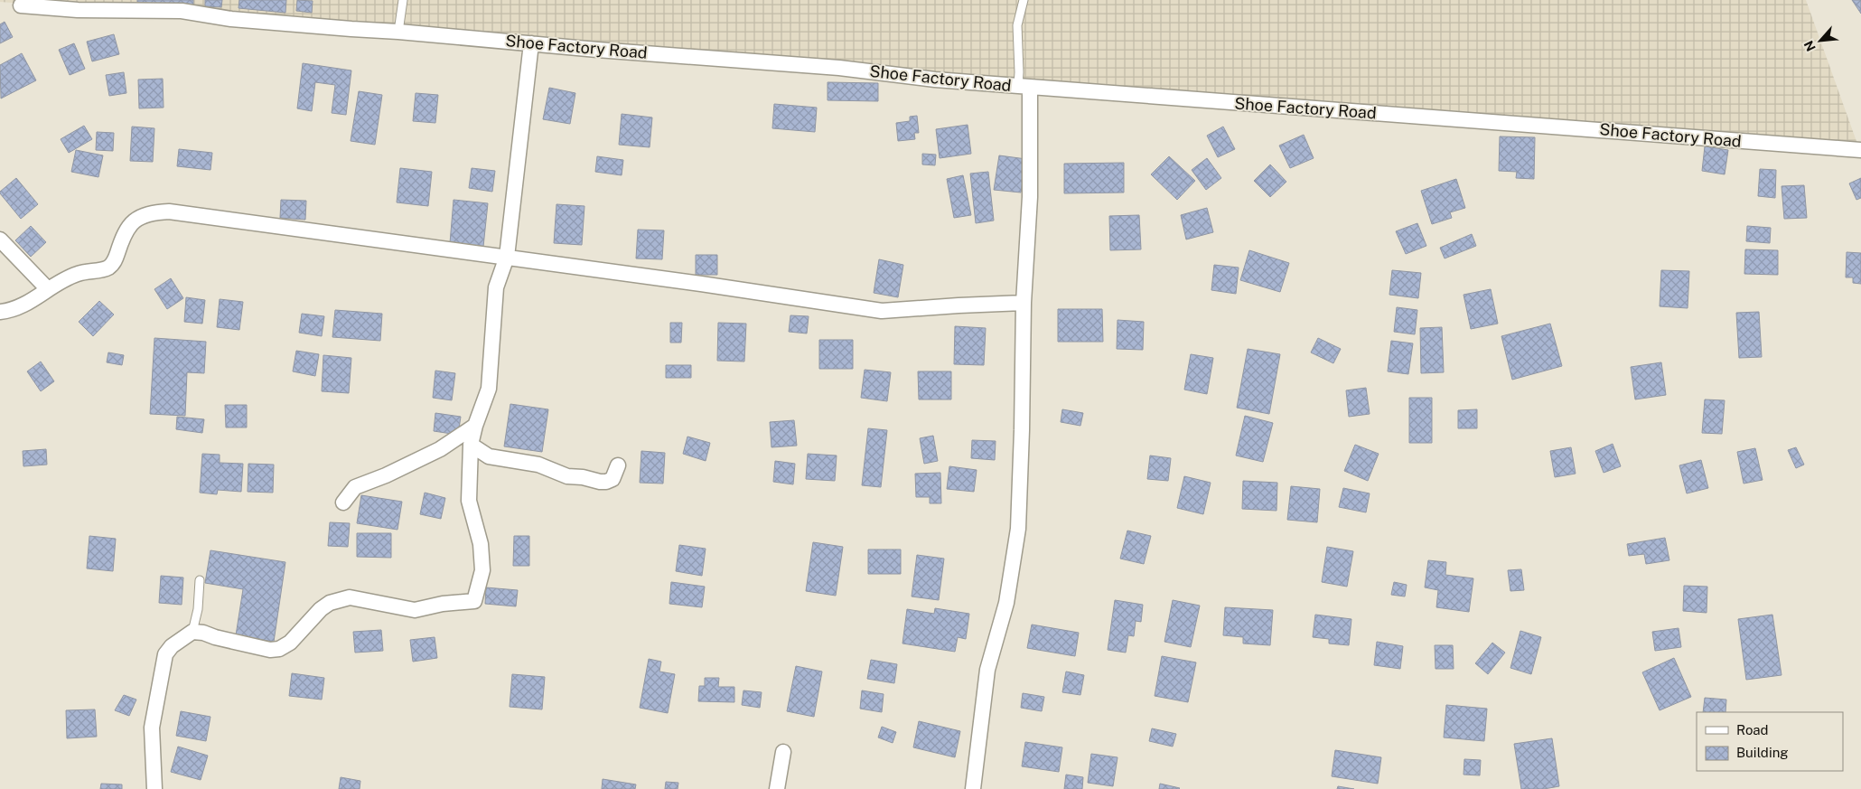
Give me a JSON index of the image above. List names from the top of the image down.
{
  "streets": {
    "street": ["Shoe Factory Road"]
  },
  "legend": ["Road", "Building"],
  "north": "bottom left"
}
